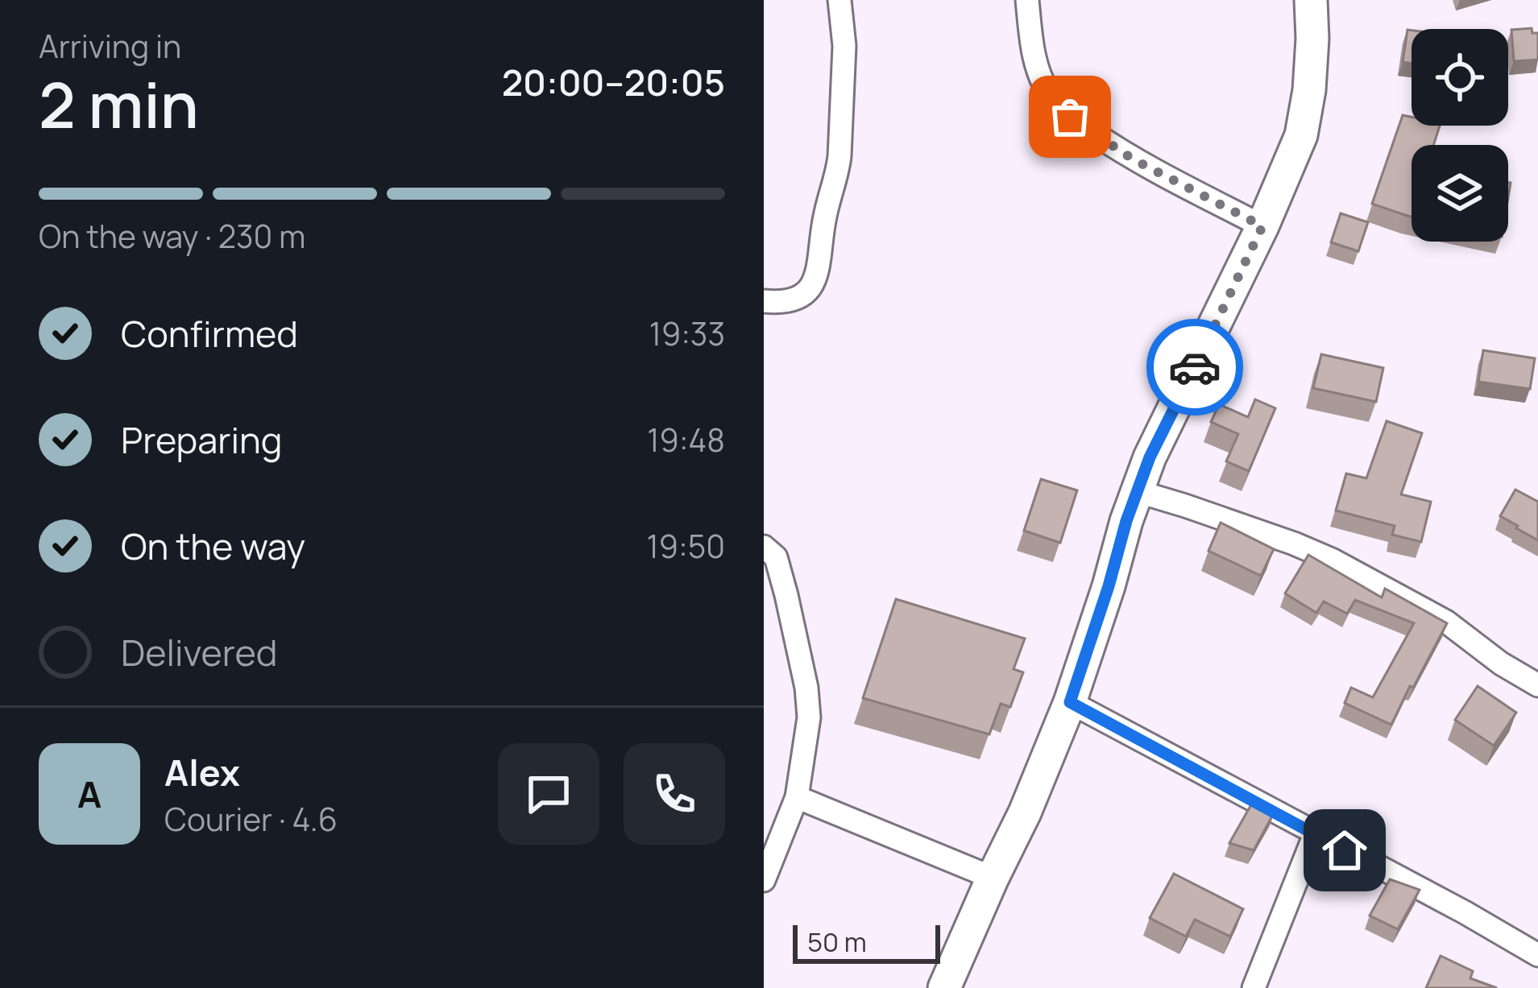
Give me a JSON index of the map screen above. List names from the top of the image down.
{
  "scale_bar": "50 m",
  "page": {
    "heading": ["2 min", "Arriving in", "20:00–20:05"],
    "panel": ["Alex", "Courier · 4.6"],
    "bar": "On the way · 230 m",
    "list": [
      ["Confirmed", "19:33"],
      ["Preparing", "19:48"],
      ["On the way", "19:50"],
      "Delivered"
    ],
    "round": "A",
    "scale": "50 m"
  }
}
